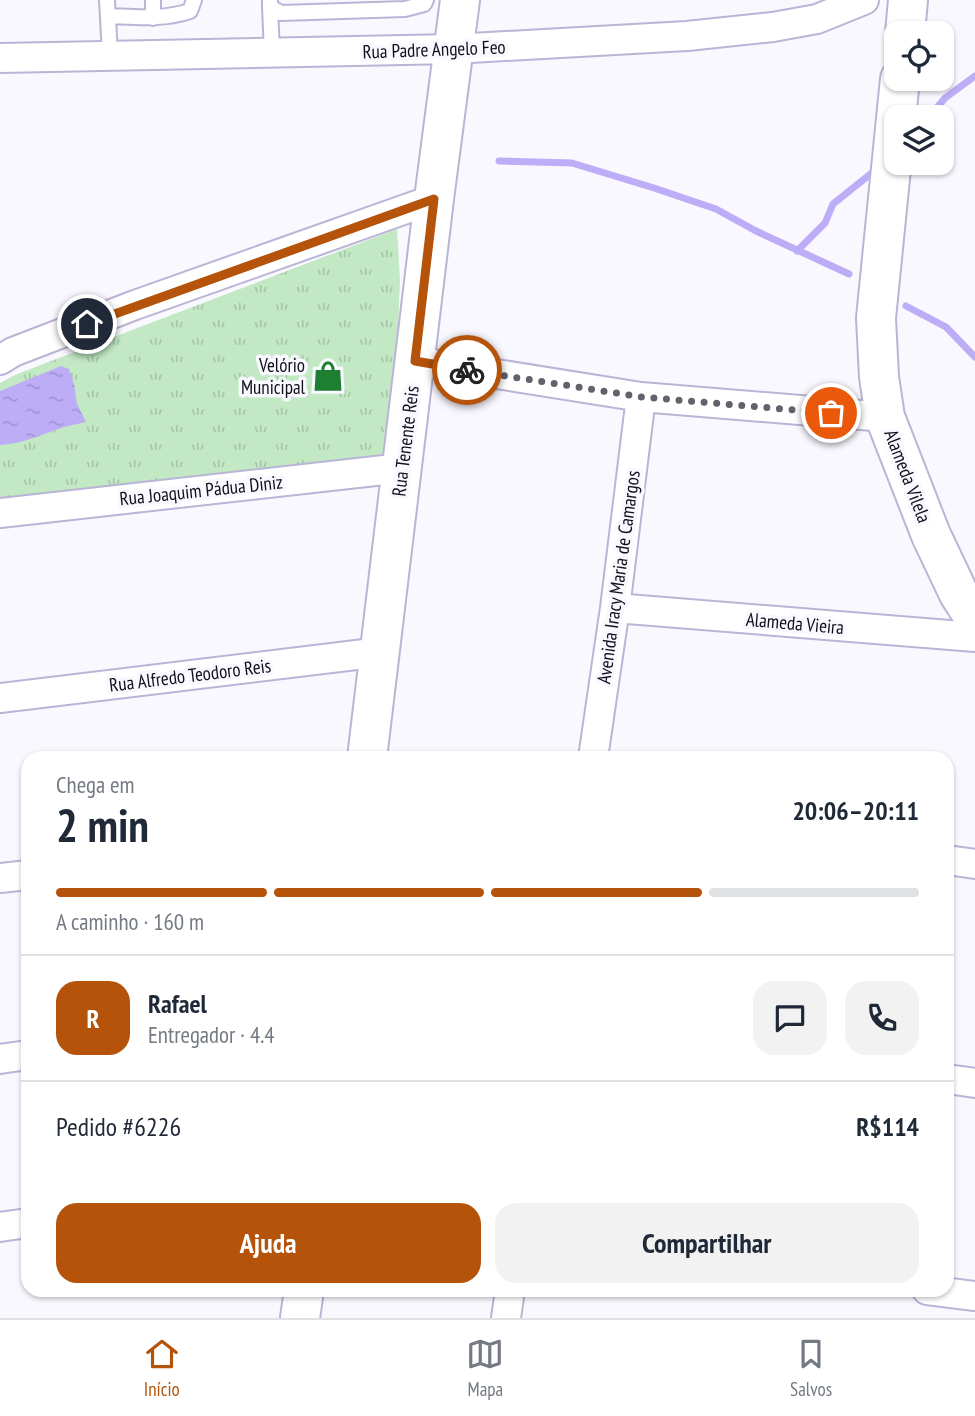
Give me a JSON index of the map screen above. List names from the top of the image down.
{
  "streets": {
    "street": [
      "Rua Padre Angelo Feo",
      "Rua Tenente Reis",
      "Alameda Vilela",
      "Rua Joaquim Pádua Diniz",
      "Avenida Iracy Maria de Camargos",
      "Alameda Vieira",
      "Rua Alfredo Teodoro Reis"
    ]
  },
  "crossings": [
    ["Rua Padre Angelo Feo", "Rua Tenente Reis"],
    ["Rua Tenente Reis", "Alameda Vilela"],
    ["Rua Tenente Reis", "Rua Joaquim Pádua Diniz"],
    ["Rua Tenente Reis", "Rua Alfredo Teodoro Reis"],
    ["Alameda Vilela", "Avenida Iracy Maria de Camargos"],
    ["Alameda Vilela", "Alameda Vieira"],
    ["Avenida Iracy Maria de Camargos", "Alameda Vieira"]
  ],
  "places": {
    "shop": ["Velório Municipal"]
  },
  "page": {
    "heading": ["2 min", "Chega em", "20:06–20:11"],
    "panel": [
      "Rafael",
      "Entregador · 4.4",
      "Pedido #6226",
      "R$114"
    ],
    "bar": "A caminho · 160 m",
    "round": "R",
    "buttons": ["Ajuda", "Compartilhar"],
    "tabs": ["Início", "Mapa", "Salvos"]
  }
}
